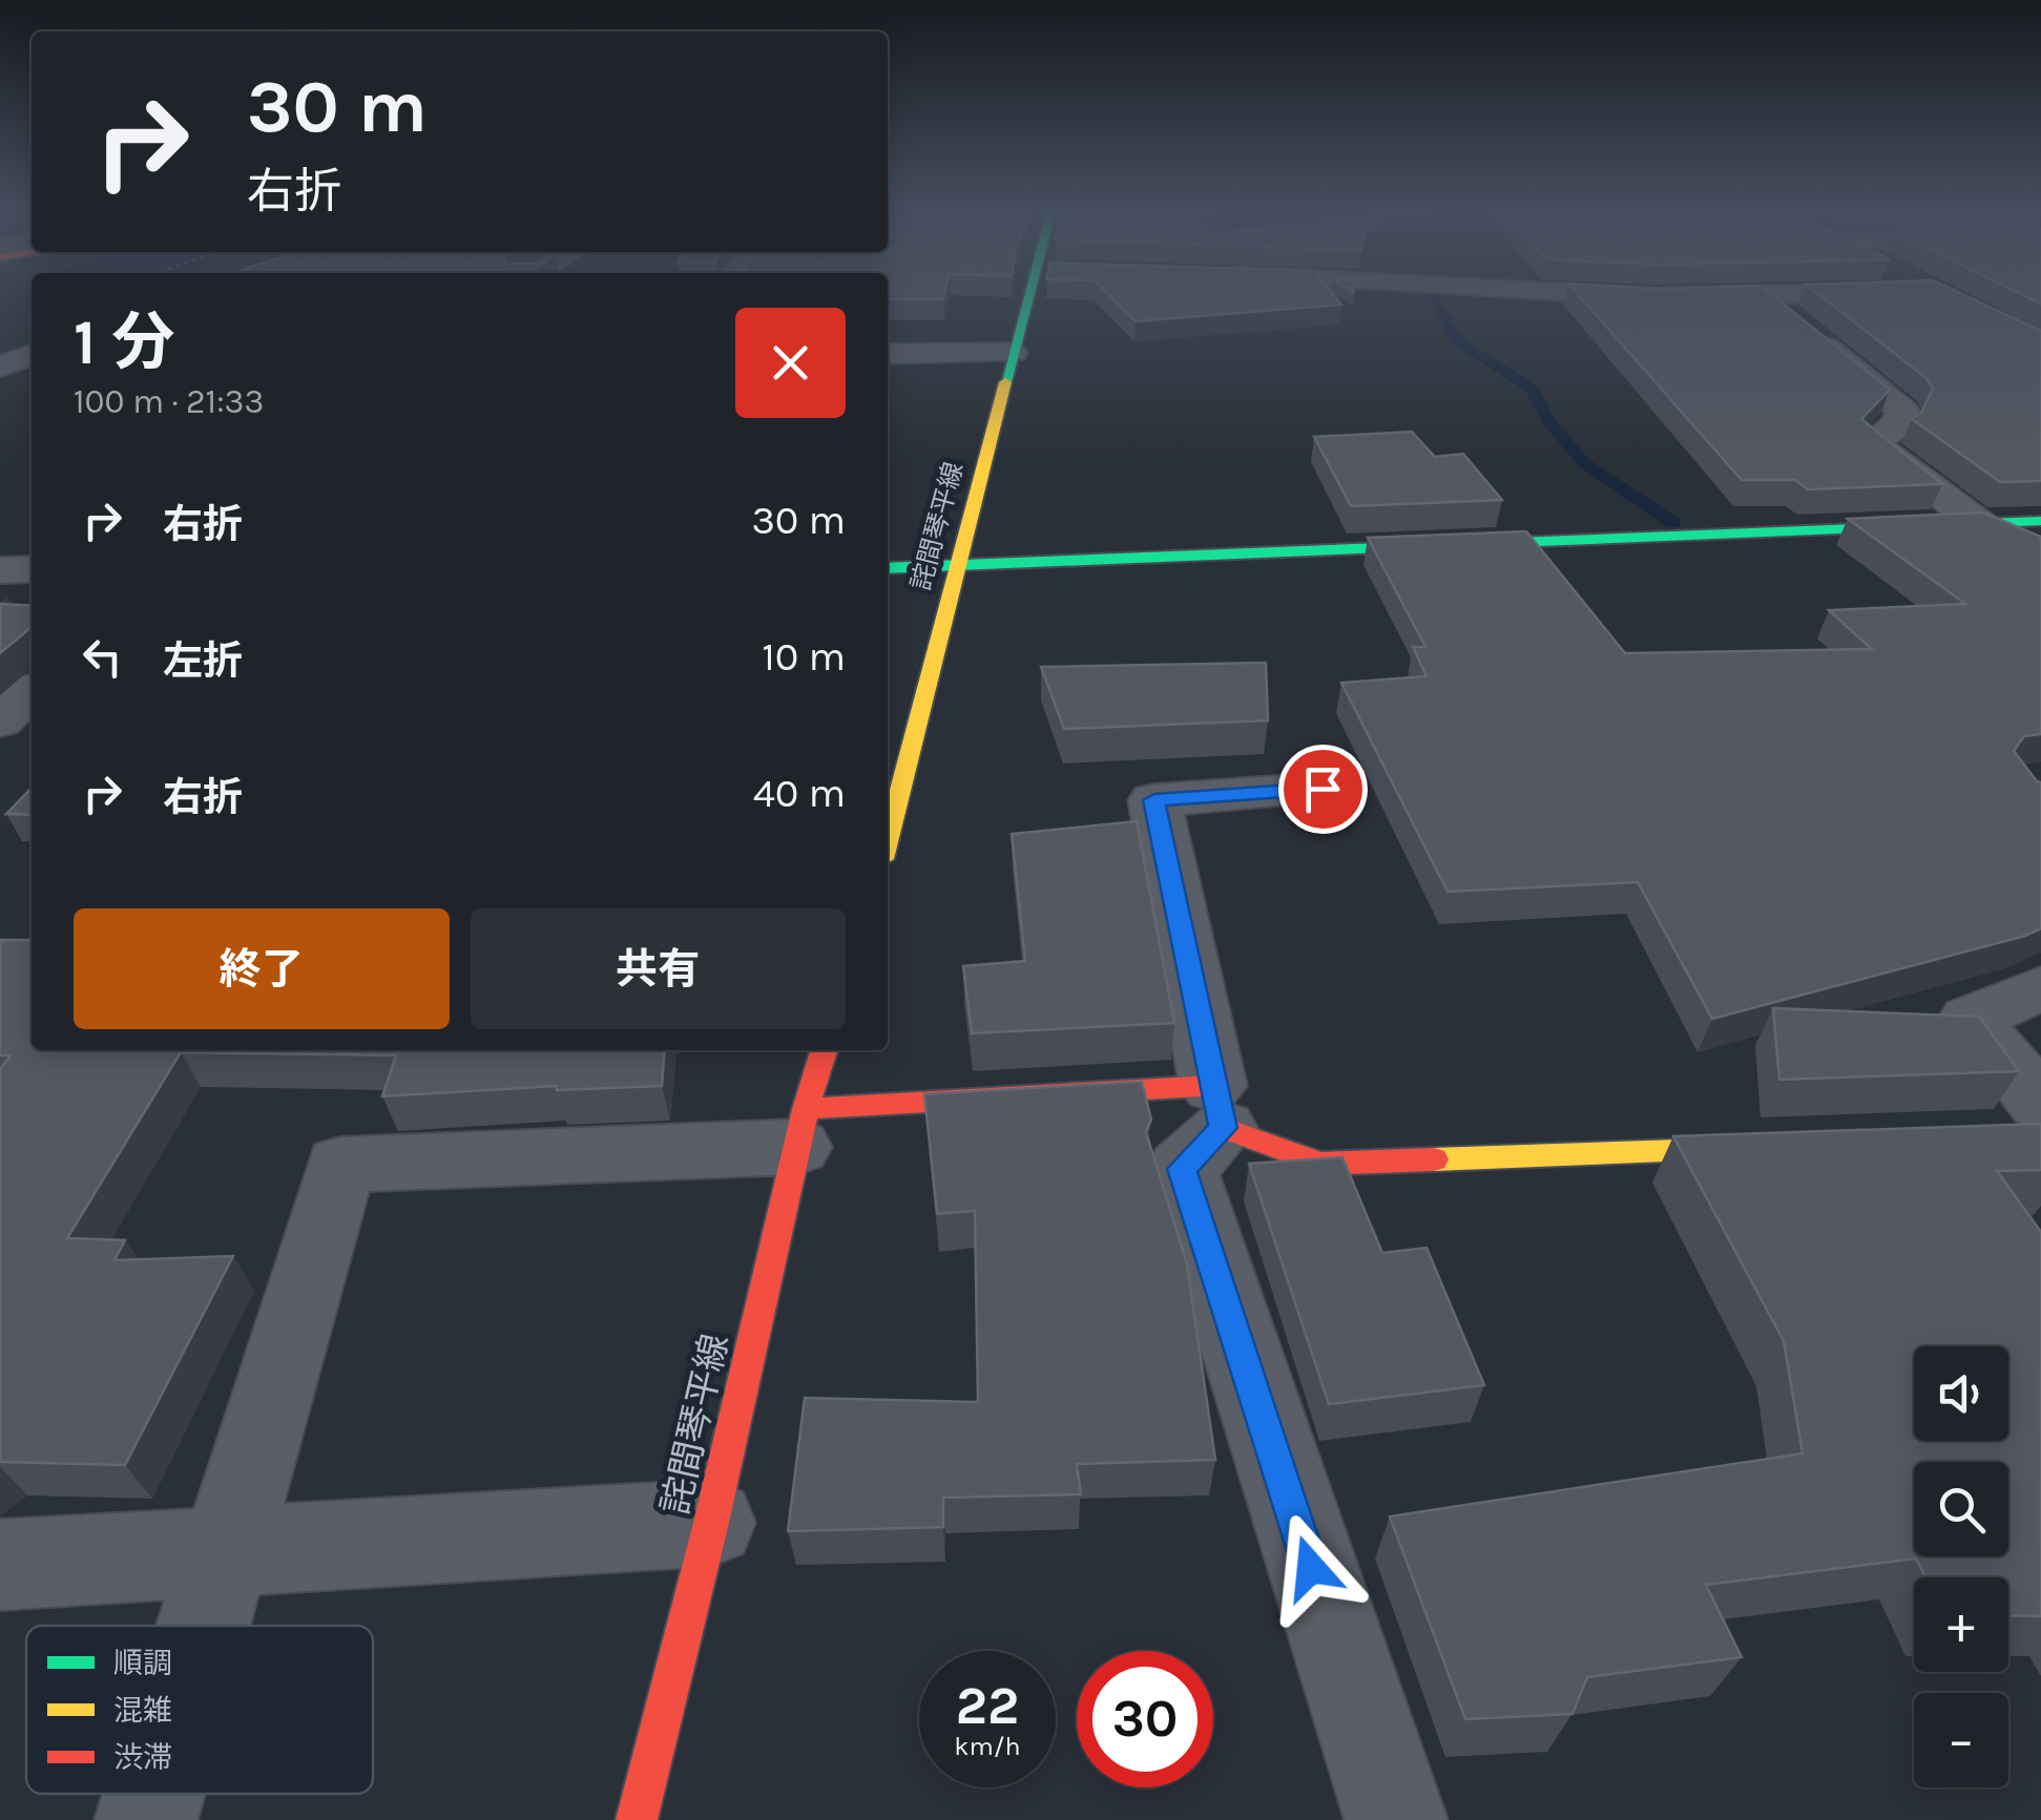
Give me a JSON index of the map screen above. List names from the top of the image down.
{
  "streets": {
    "main road": ["詫間琴平線"]
  },
  "legend": ["順調", "混雑", "渋滞"],
  "page": {
    "turn": ["30 m", "右折"],
    "heading": ["1 分", "100 m · 21:33"],
    "list": [
      {
        "name": "右折",
        "value": "30 m"
      },
      {
        "name": "左折",
        "value": "10 m"
      },
      {
        "name": "右折",
        "value": "40 m"
      }
    ],
    "buttons": ["終了", "共有"],
    "map_buttons": ["+", "−"],
    "speed": "22 km/h",
    "limit": "30"
  }
}
